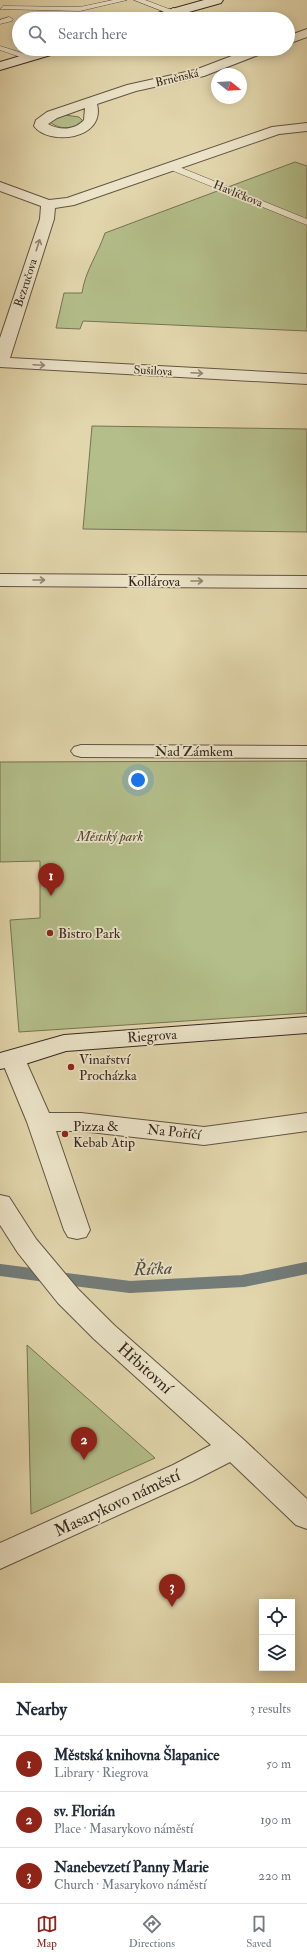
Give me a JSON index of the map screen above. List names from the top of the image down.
{
  "streets": {
    "street": [
      "Brněnská",
      "Bezručova",
      "Sušilova",
      "Kollárova",
      "Nad Zámkem",
      "Riegrova",
      "Na Poříčí",
      "Hřbitovní",
      "Masarykovo náměstí"
    ],
    "lane": ["Havlíčkova"]
  },
  "crossings": [
    ["Bezručova", "Sušilova"],
    ["Hřbitovní", "Masarykovo náměstí"]
  ],
  "one_way": ["Bezručova", "Kollárova"],
  "water": ["Říčka"],
  "parks": ["Městský park"],
  "places": ["Bistro Park", "Vinařství Procházka", "Pizza & Kebab Atip"],
  "north": "right",
  "page": {
    "search": "Search here",
    "pins": ["1", "2", "3"],
    "heading": ["Nearby", "3 results"],
    "list": [
      {
        "mark": "1",
        "name": "Městská knihovna Šlapanice",
        "note": "Library · Riegrova",
        "value": "50 m"
      },
      {
        "mark": "2",
        "name": "sv. Florián",
        "note": "Place · Masarykovo náměstí",
        "value": "190 m"
      },
      {
        "mark": "3",
        "name": "Nanebevzetí Panny Marie",
        "note": "Church · Masarykovo náměstí",
        "value": "220 m"
      }
    ],
    "nav": ["Map", "Directions", "Saved"]
  }
}
